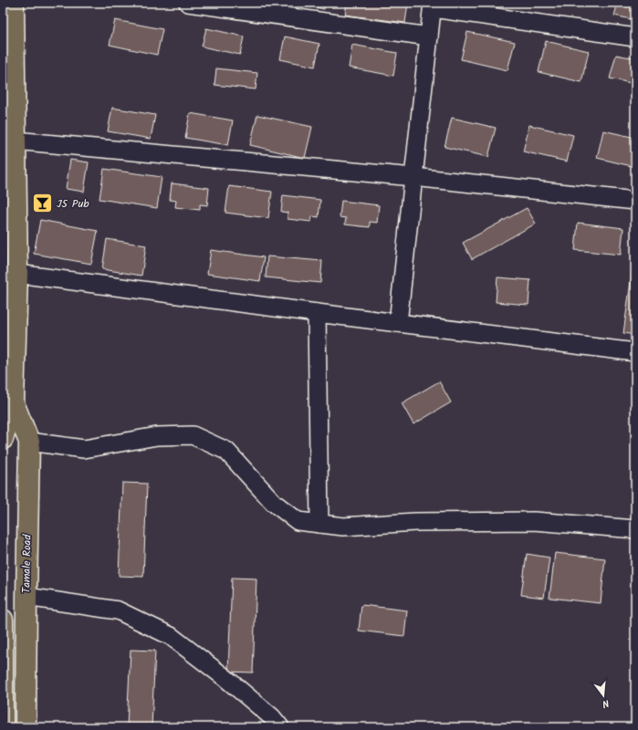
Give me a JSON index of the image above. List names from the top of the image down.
{
  "streets": {
    "highway": ["Tamale Road"]
  },
  "places": {
    "bar": ["J5 Pub"]
  },
  "north": "bottom"
}
